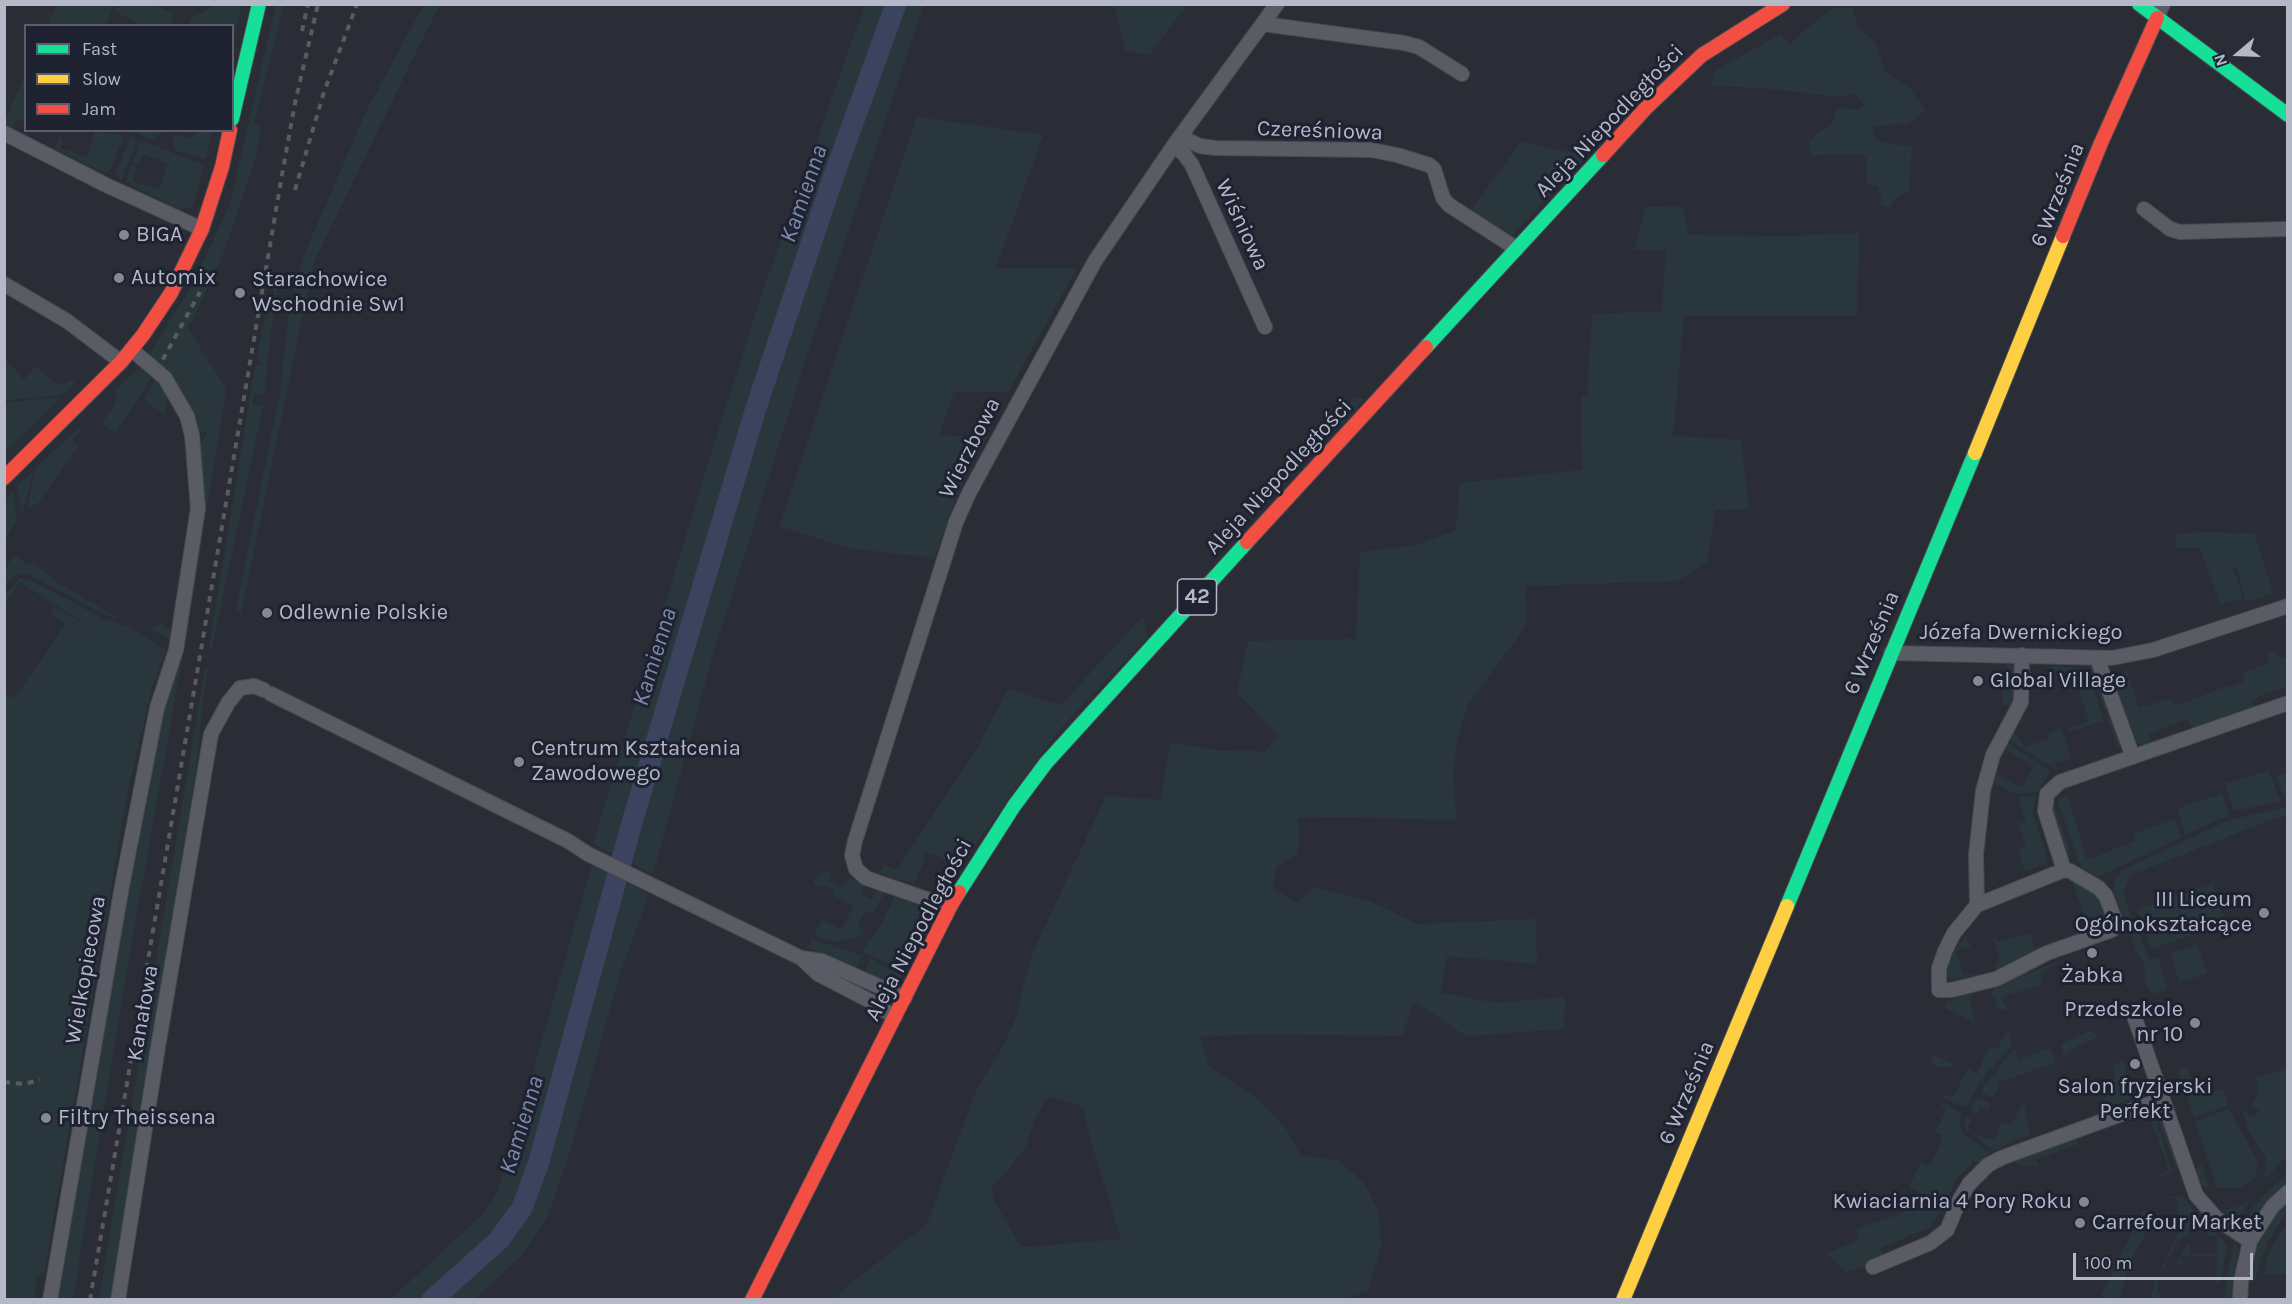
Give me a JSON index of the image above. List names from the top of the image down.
{
  "streets": {
    "street": [
      "Aleja Niepodległości",
      "Czereśniowa",
      "6 Września",
      "Wiśniowa",
      "Wierzbowa",
      "42",
      "Józefa Dwernickiego",
      "Wielkopiecowa",
      "Kanałowa"
    ]
  },
  "crossings": [
    ["Aleja Niepodległości", "Czereśniowa"],
    ["Aleja Niepodległości", "Wierzbowa"],
    ["Czereśniowa", "Wiśniowa"],
    ["Czereśniowa", "Wierzbowa"],
    ["6 Września", "Józefa Dwernickiego"],
    ["Wiśniowa", "Wierzbowa"]
  ],
  "water": ["Kamienna"],
  "places": [
    "BIGA",
    "Automix",
    "Starachowice Wschodnie Sw1",
    "Odlewnie Polskie",
    "Global Village",
    "Centrum Kształcenia Zawodowego",
    "III Liceum Ogólnokształcące",
    "Żabka",
    "Przedszkole nr 10",
    "Salon fryzjerski Perfekt",
    "Filtry Theissena",
    "Kwiaciarnia 4 Pory Roku",
    "Carrefour Market"
  ],
  "legend": ["Fast", "Slow", "Jam"],
  "scale_bar": "100 m",
  "north": "left"
}
